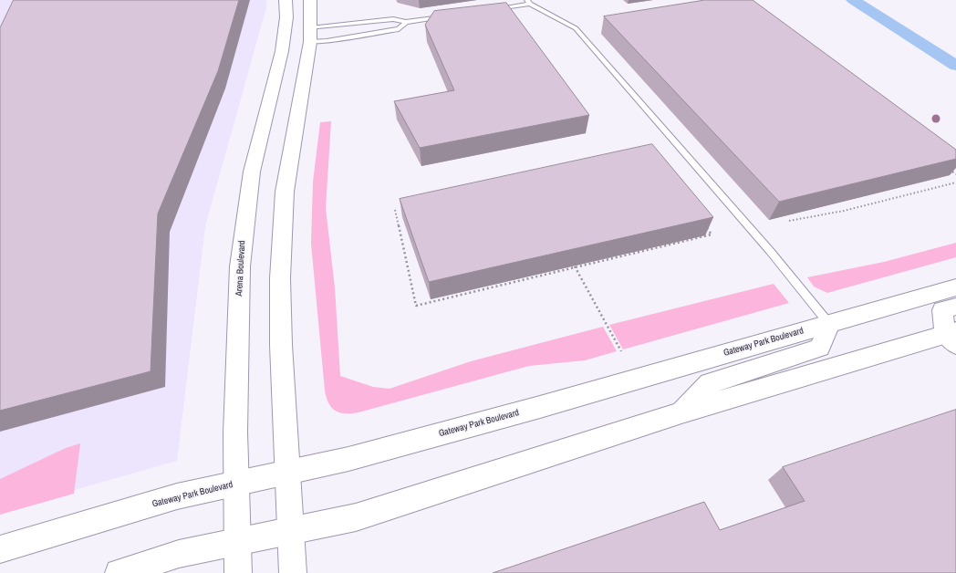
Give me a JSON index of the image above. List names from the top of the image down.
{
  "streets": {
    "street": ["Arena Boulevard", "Gateway Park Boulevard"]
  },
  "crossings": [
    ["Arena Boulevard", "Gateway Park Boulevard"]
  ]
}
